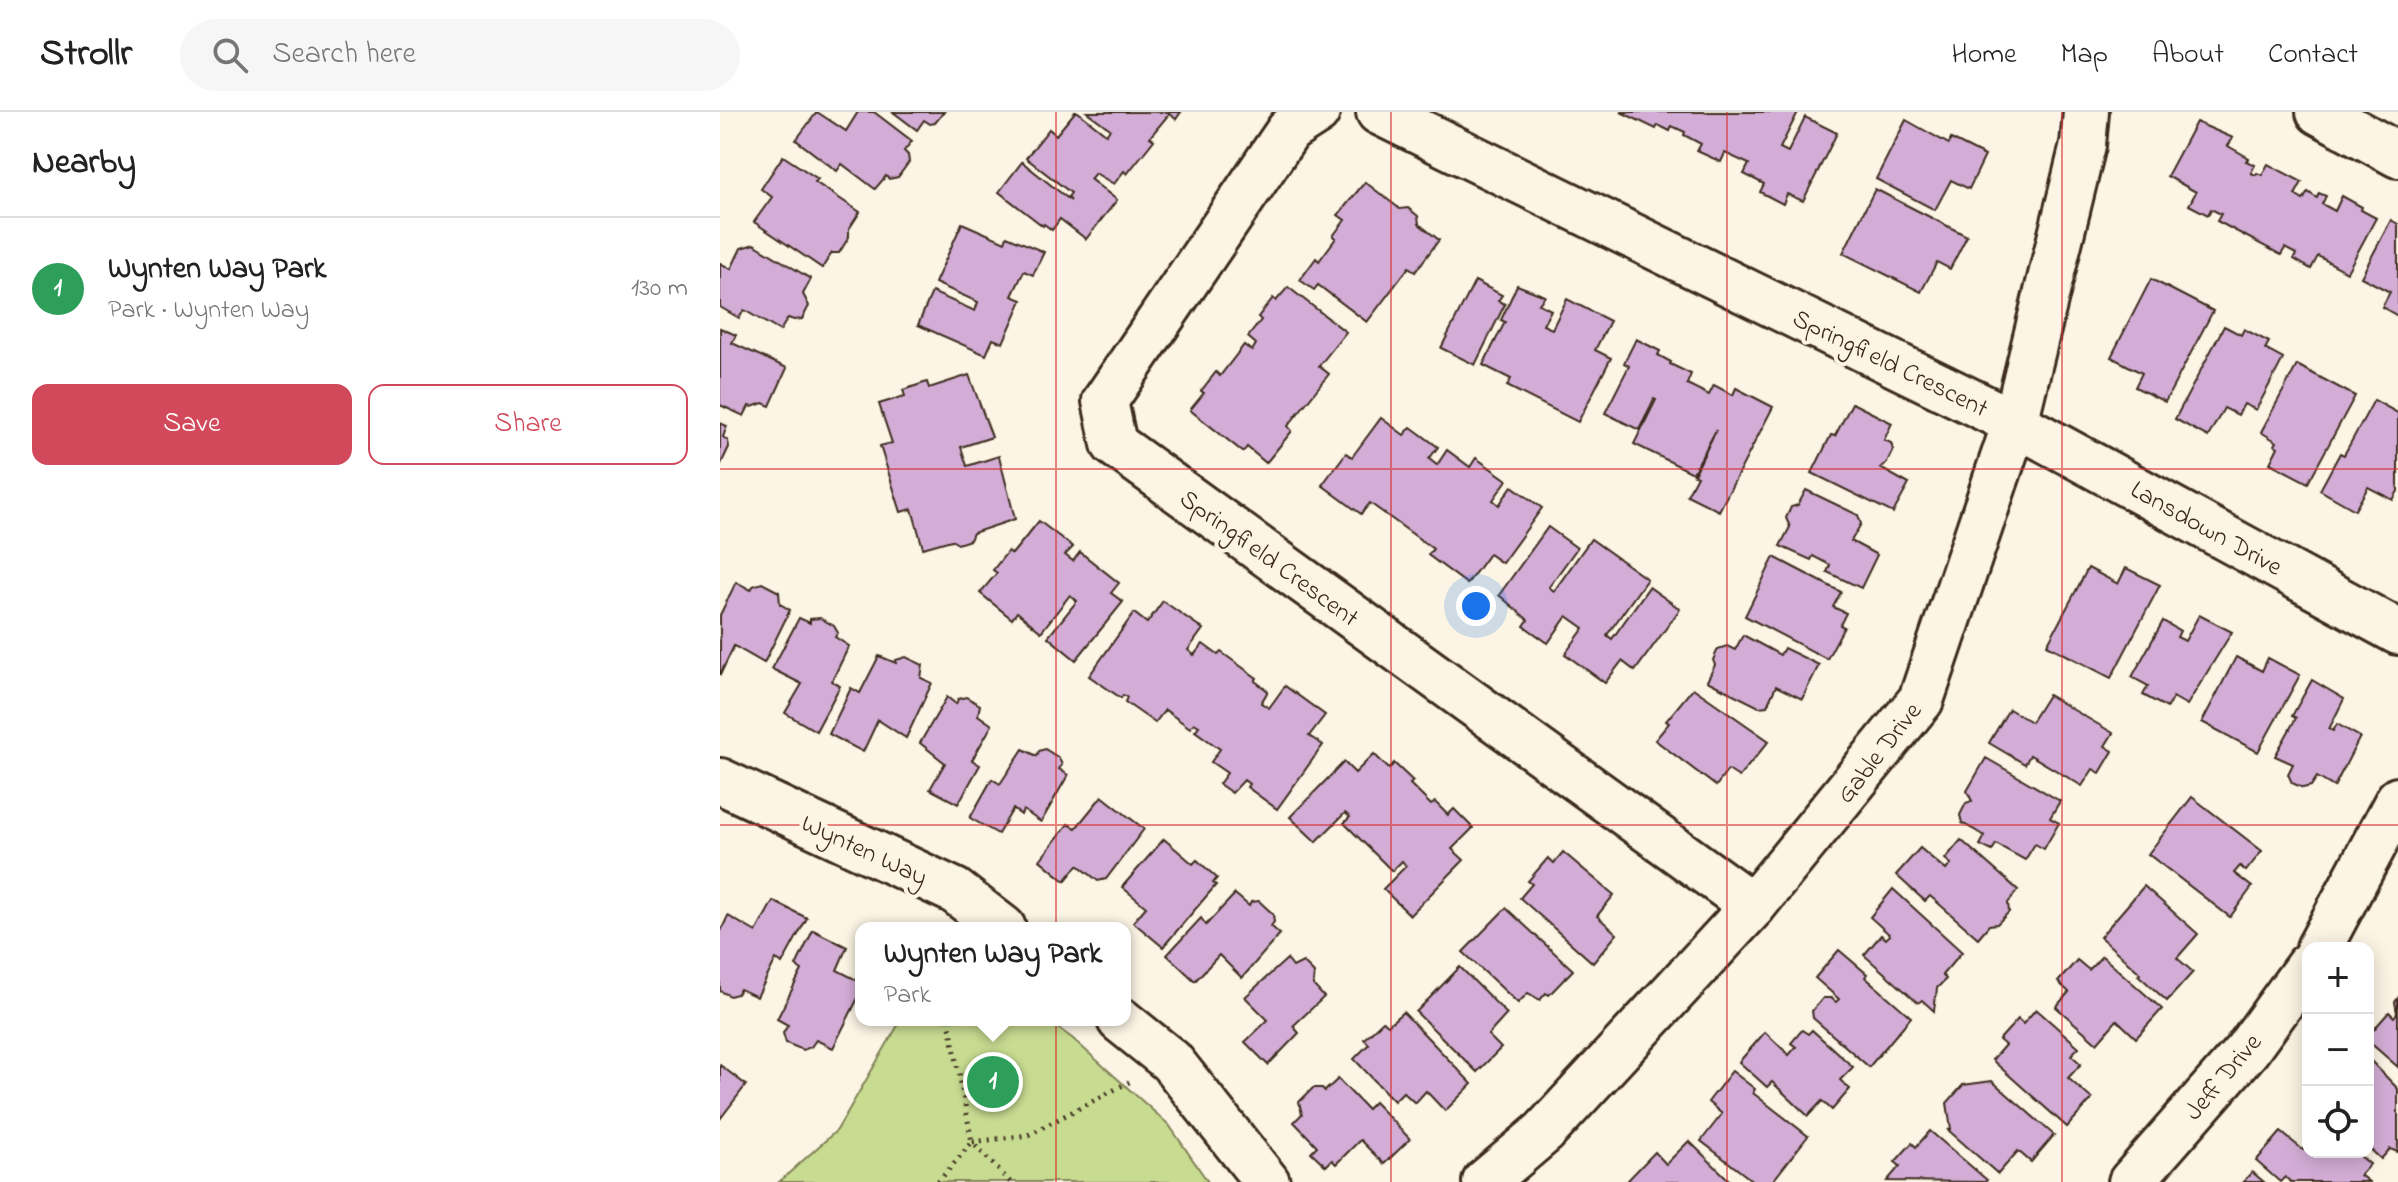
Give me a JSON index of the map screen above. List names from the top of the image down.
{
  "streets": {
    "street": [
      "Springfield Crescent",
      "Lansdown Drive",
      "Gable Drive",
      "Wynten Way",
      "Jeff Drive"
    ]
  },
  "crossings": [
    ["Springfield Crescent", "Lansdown Drive"],
    ["Springfield Crescent", "Gable Drive"],
    ["Lansdown Drive", "Gable Drive"]
  ],
  "page": {
    "header": "Strollr",
    "search": "Search here",
    "nav": [
      "Home",
      "Map",
      "About",
      "Contact"
    ],
    "heading": "Nearby",
    "list": [
      {
        "mark": "1",
        "name": "Wynten Way Park",
        "note": "Park · Wynten Way",
        "value": "130 m"
      }
    ],
    "buttons": ["Save", "Share"],
    "popup": ["Wynten Way Park", "Park"],
    "map_buttons": ["+", "−"],
    "pins": "1"
  }
}
